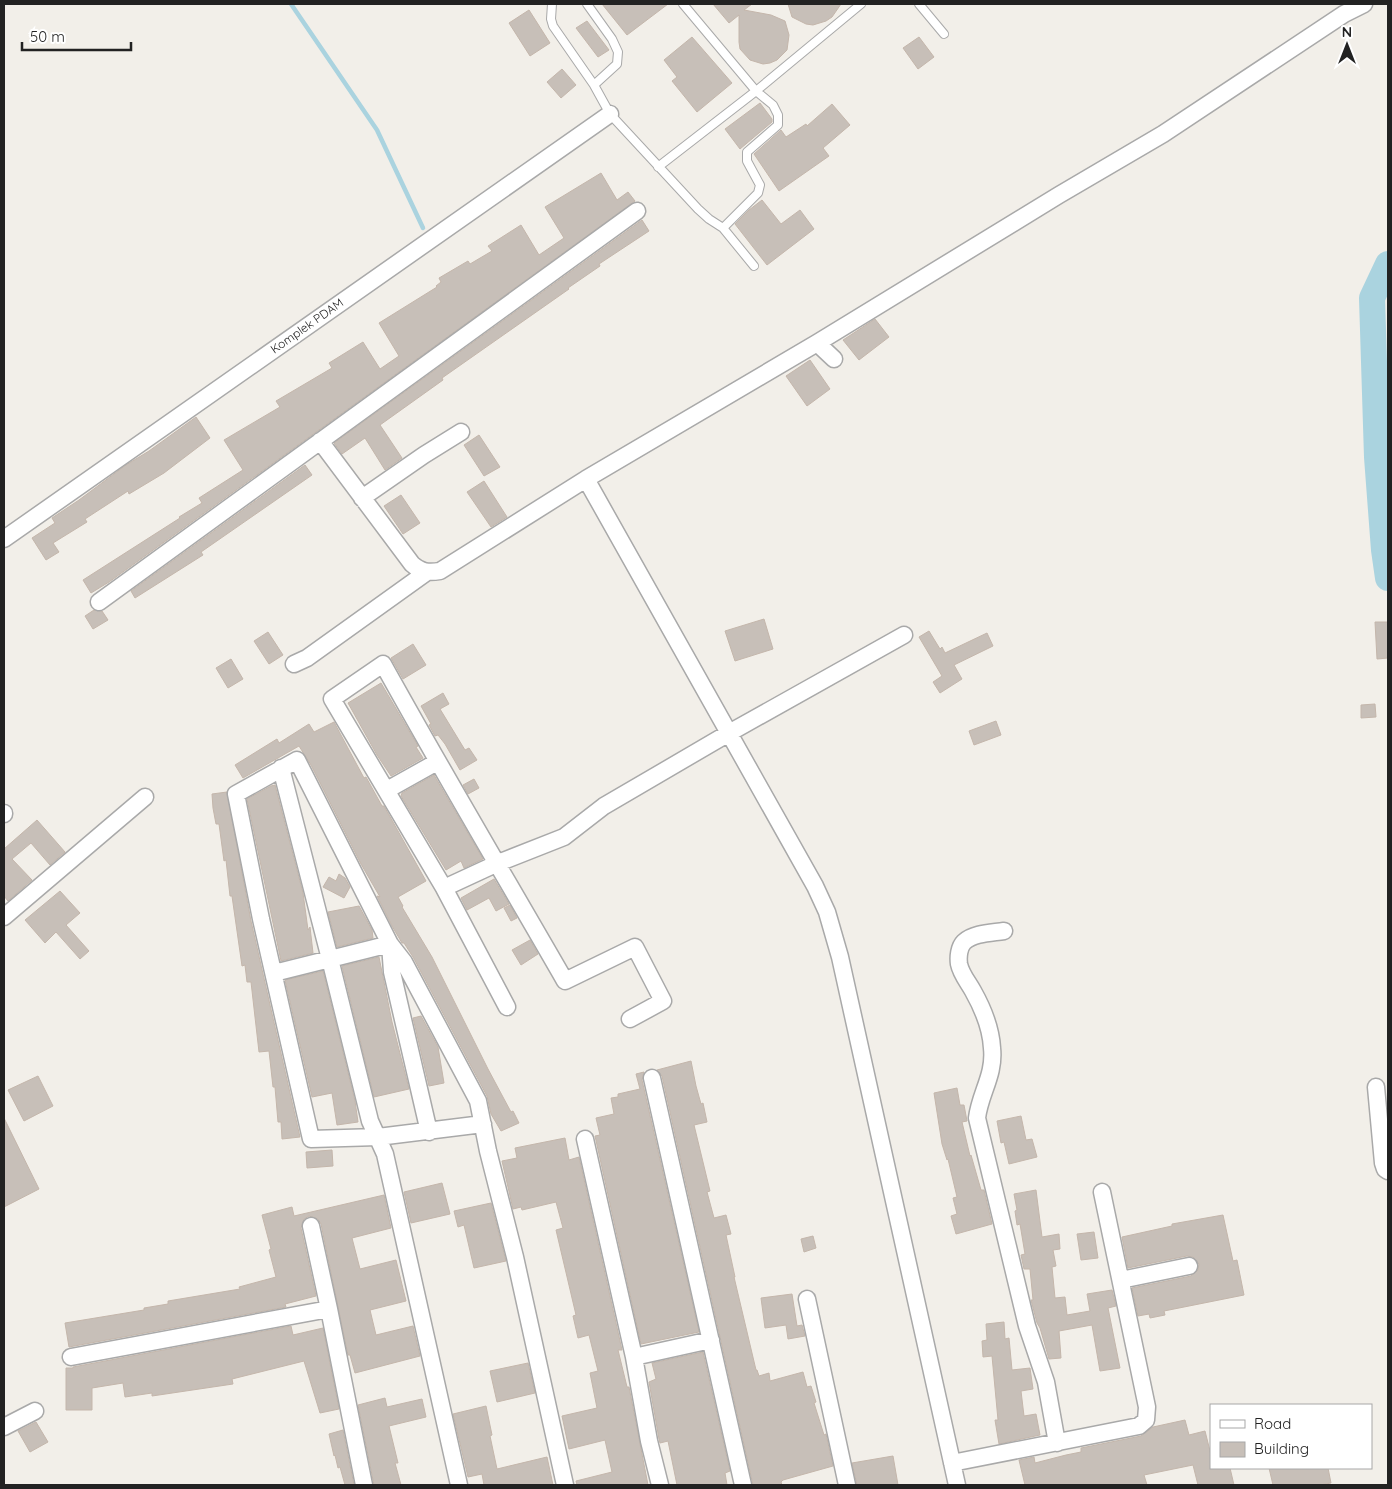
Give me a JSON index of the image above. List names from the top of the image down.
{
  "streets": {
    "street": ["Komplek PDAM"]
  },
  "legend": ["Road", "Building"],
  "scale_bar": "50 m",
  "north": "top"
}
